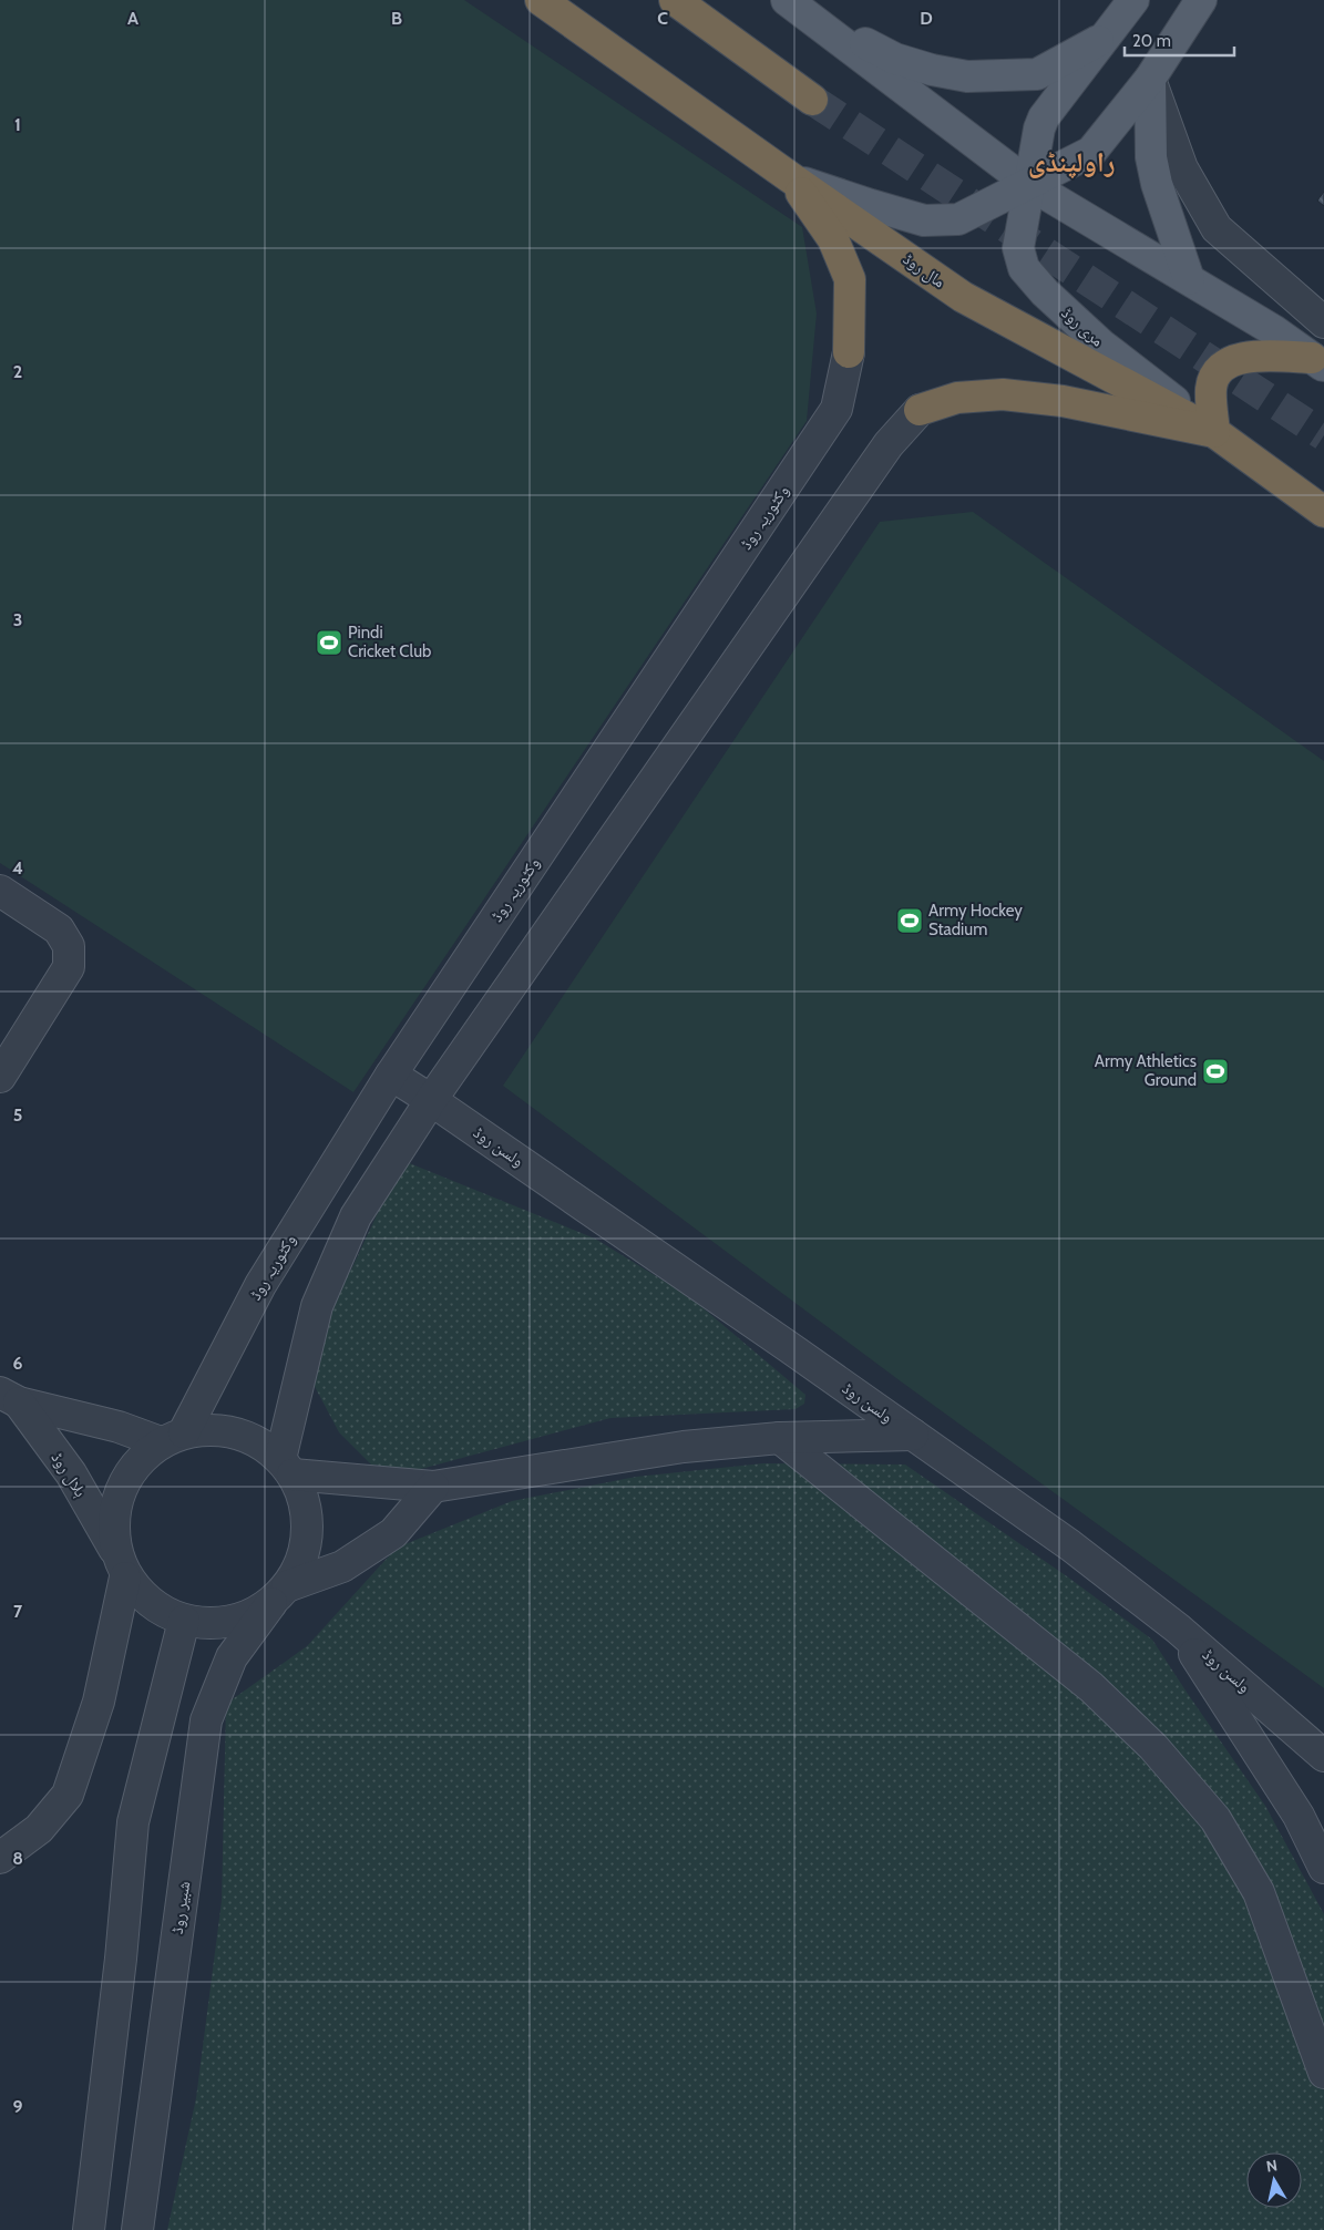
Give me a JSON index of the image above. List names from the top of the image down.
{
  "streets": {
    "highway": ["مال روڈ"],
    "main road": ["مری روڈ"],
    "street": [
      "وکٹوریہ روڈ",
      "ولسن روڈ",
      "ہلال روڈ",
      "شبیر روڈ"
    ]
  },
  "crossings": [
    ["مال روڈ", "مری روڈ"],
    ["وکٹوریہ روڈ", "ولسن روڈ"],
    ["وکٹوریہ روڈ", "ہلال روڈ"],
    ["وکٹوریہ روڈ", "شبیر روڈ"],
    ["ہلال روڈ", "شبیر روڈ"]
  ],
  "districts": ["راولپنڈی"],
  "places": {
    "sports": ["Pindi Cricket Club", "Army Hockey Stadium", "Army Athletics Ground"]
  },
  "scale_bar": "20 m",
  "north": "top",
  "grid": {
    "columns": [
      "A",
      "B",
      "C",
      "D"
    ],
    "rows": [
      "1",
      "2",
      "3",
      "4",
      "5",
      "6",
      "7",
      "8",
      "9"
    ]
  }
}
